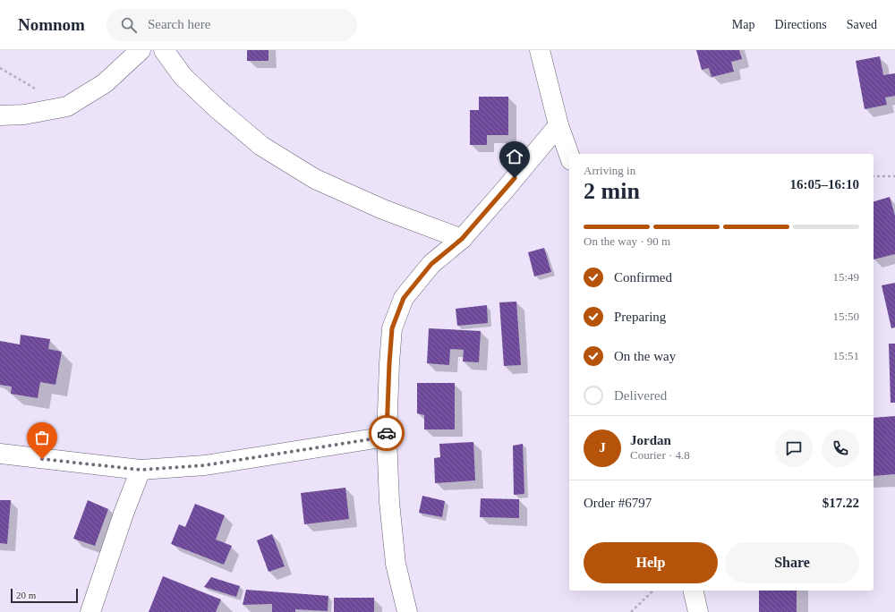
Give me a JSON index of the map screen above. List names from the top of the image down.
{
  "scale_bar": "20 m",
  "page": {
    "header": "Nomnom",
    "search": "Search here",
    "nav": ["Map", "Directions", "Saved"],
    "heading": ["2 min", "Arriving in", "16:05–16:10"],
    "panel": [
      "Jordan",
      "Courier · 4.8",
      "Order #6797",
      "$17.22"
    ],
    "bar": "On the way · 90 m",
    "list": [
      ["Confirmed", "15:49"],
      ["Preparing", "15:50"],
      ["On the way", "15:51"],
      "Delivered"
    ],
    "round": "J",
    "buttons": ["Help", "Share"],
    "scale": "20 m"
  }
}
